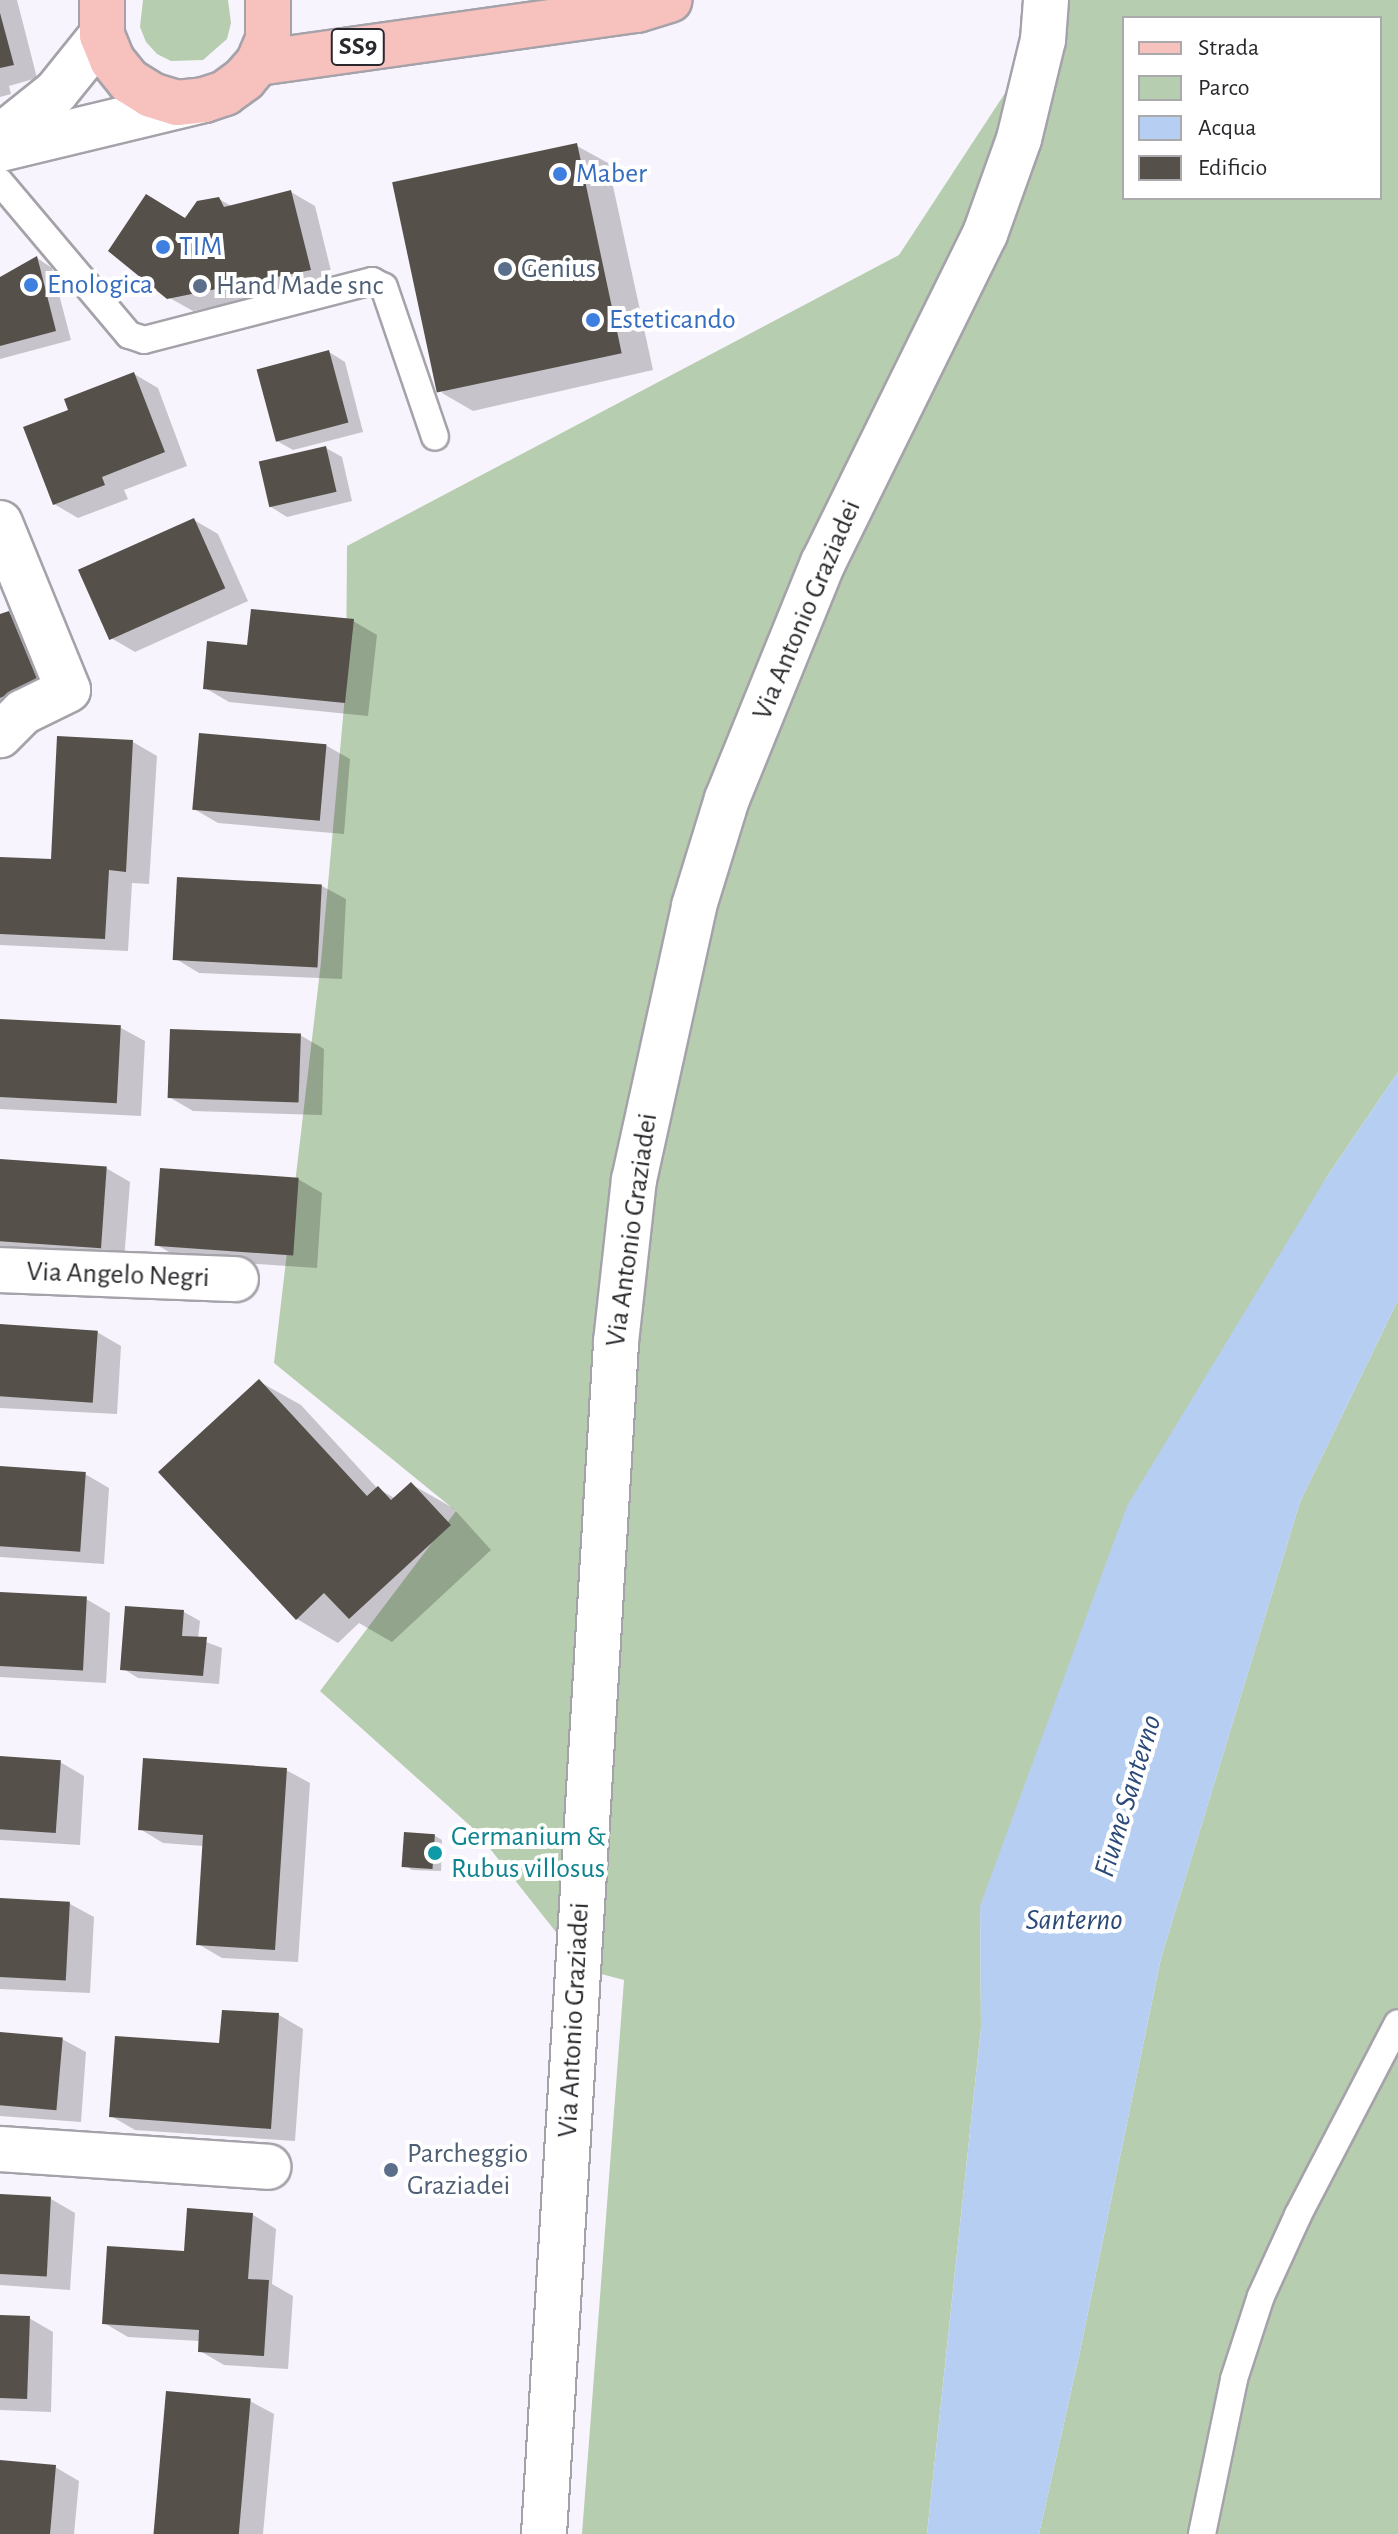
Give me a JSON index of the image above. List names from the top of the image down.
{
  "streets": {
    "main road": ["SS9"],
    "street": ["Via Antonio Graziadei", "Via Angelo Negri"]
  },
  "water": ["Fiume Santerno", "Santerno"],
  "places": [
    "Maber",
    "TIM",
    "Genius",
    "Enologica",
    "Hand Made snc",
    "Esteticando",
    "Germanium & Rubus villosus",
    "Parcheggio Graziadei"
  ],
  "legend": [
    "Strada",
    "Parco",
    "Acqua",
    "Edificio"
  ]
}
